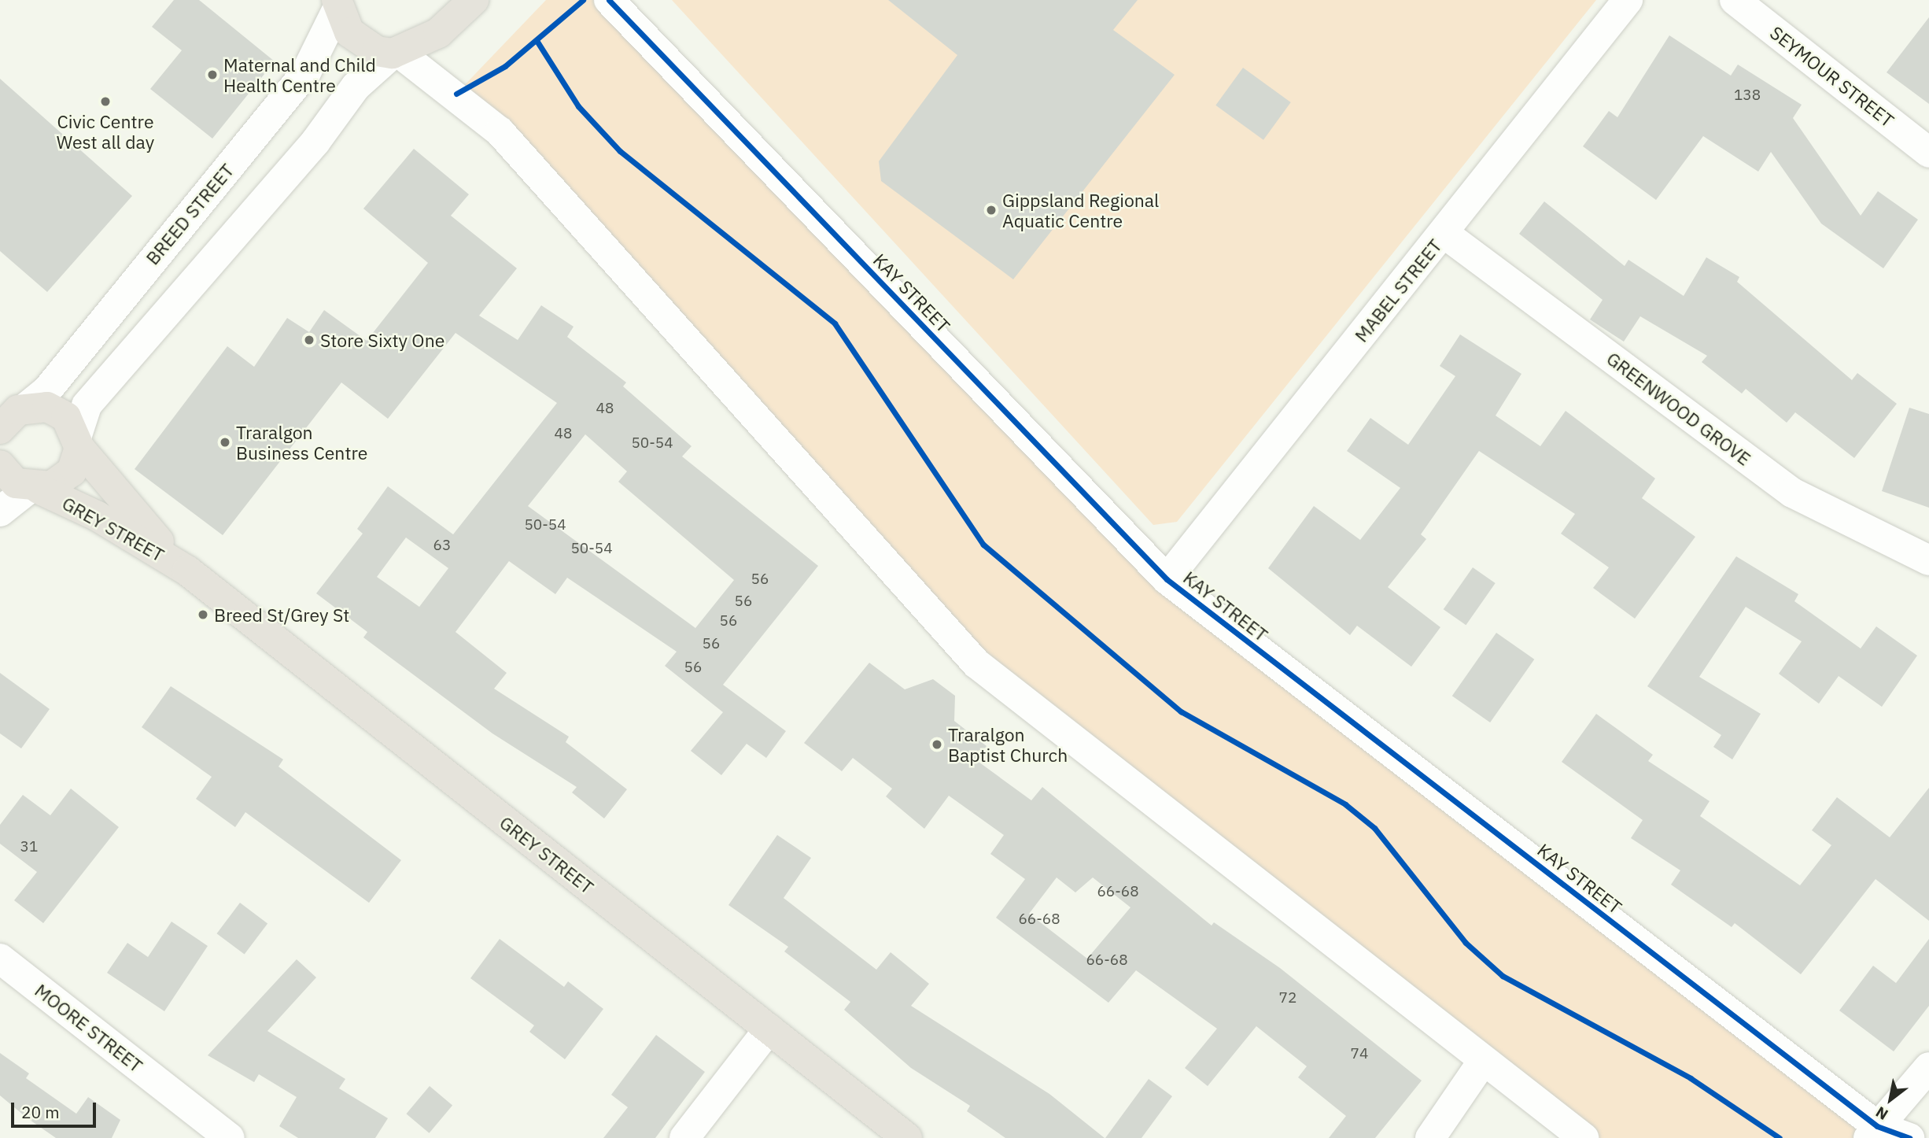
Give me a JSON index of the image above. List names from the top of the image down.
{
  "streets": {
    "main road": ["GREY STREET"],
    "street": [
      "SEYMOUR STREET",
      "BREED STREET",
      "MABEL STREET",
      "KAY STREET",
      "GREENWOOD GROVE",
      "MOORE STREET"
    ]
  },
  "crossings": [
    ["BREED STREET", "GREY STREET"],
    ["MABEL STREET", "KAY STREET"],
    ["MABEL STREET", "GREENWOOD GROVE"]
  ],
  "places": [
    "Maternal and Child Health Centre",
    "Civic Centre West all day",
    "Gippsland Regional Aquatic Centre",
    "Store Sixty One",
    "Traralgon Business Centre",
    "Breed St/Grey St",
    "Traralgon Baptist Church"
  ],
  "house_numbers": [
    "138",
    "48",
    "48",
    "50-54",
    "50-54",
    "63",
    "50-54",
    "56",
    "56",
    "56",
    "56",
    "56",
    "31",
    "66-68",
    "66-68",
    "66-68",
    "72",
    "74"
  ],
  "scale_bar": "20 m",
  "north": "bottom left"
}
